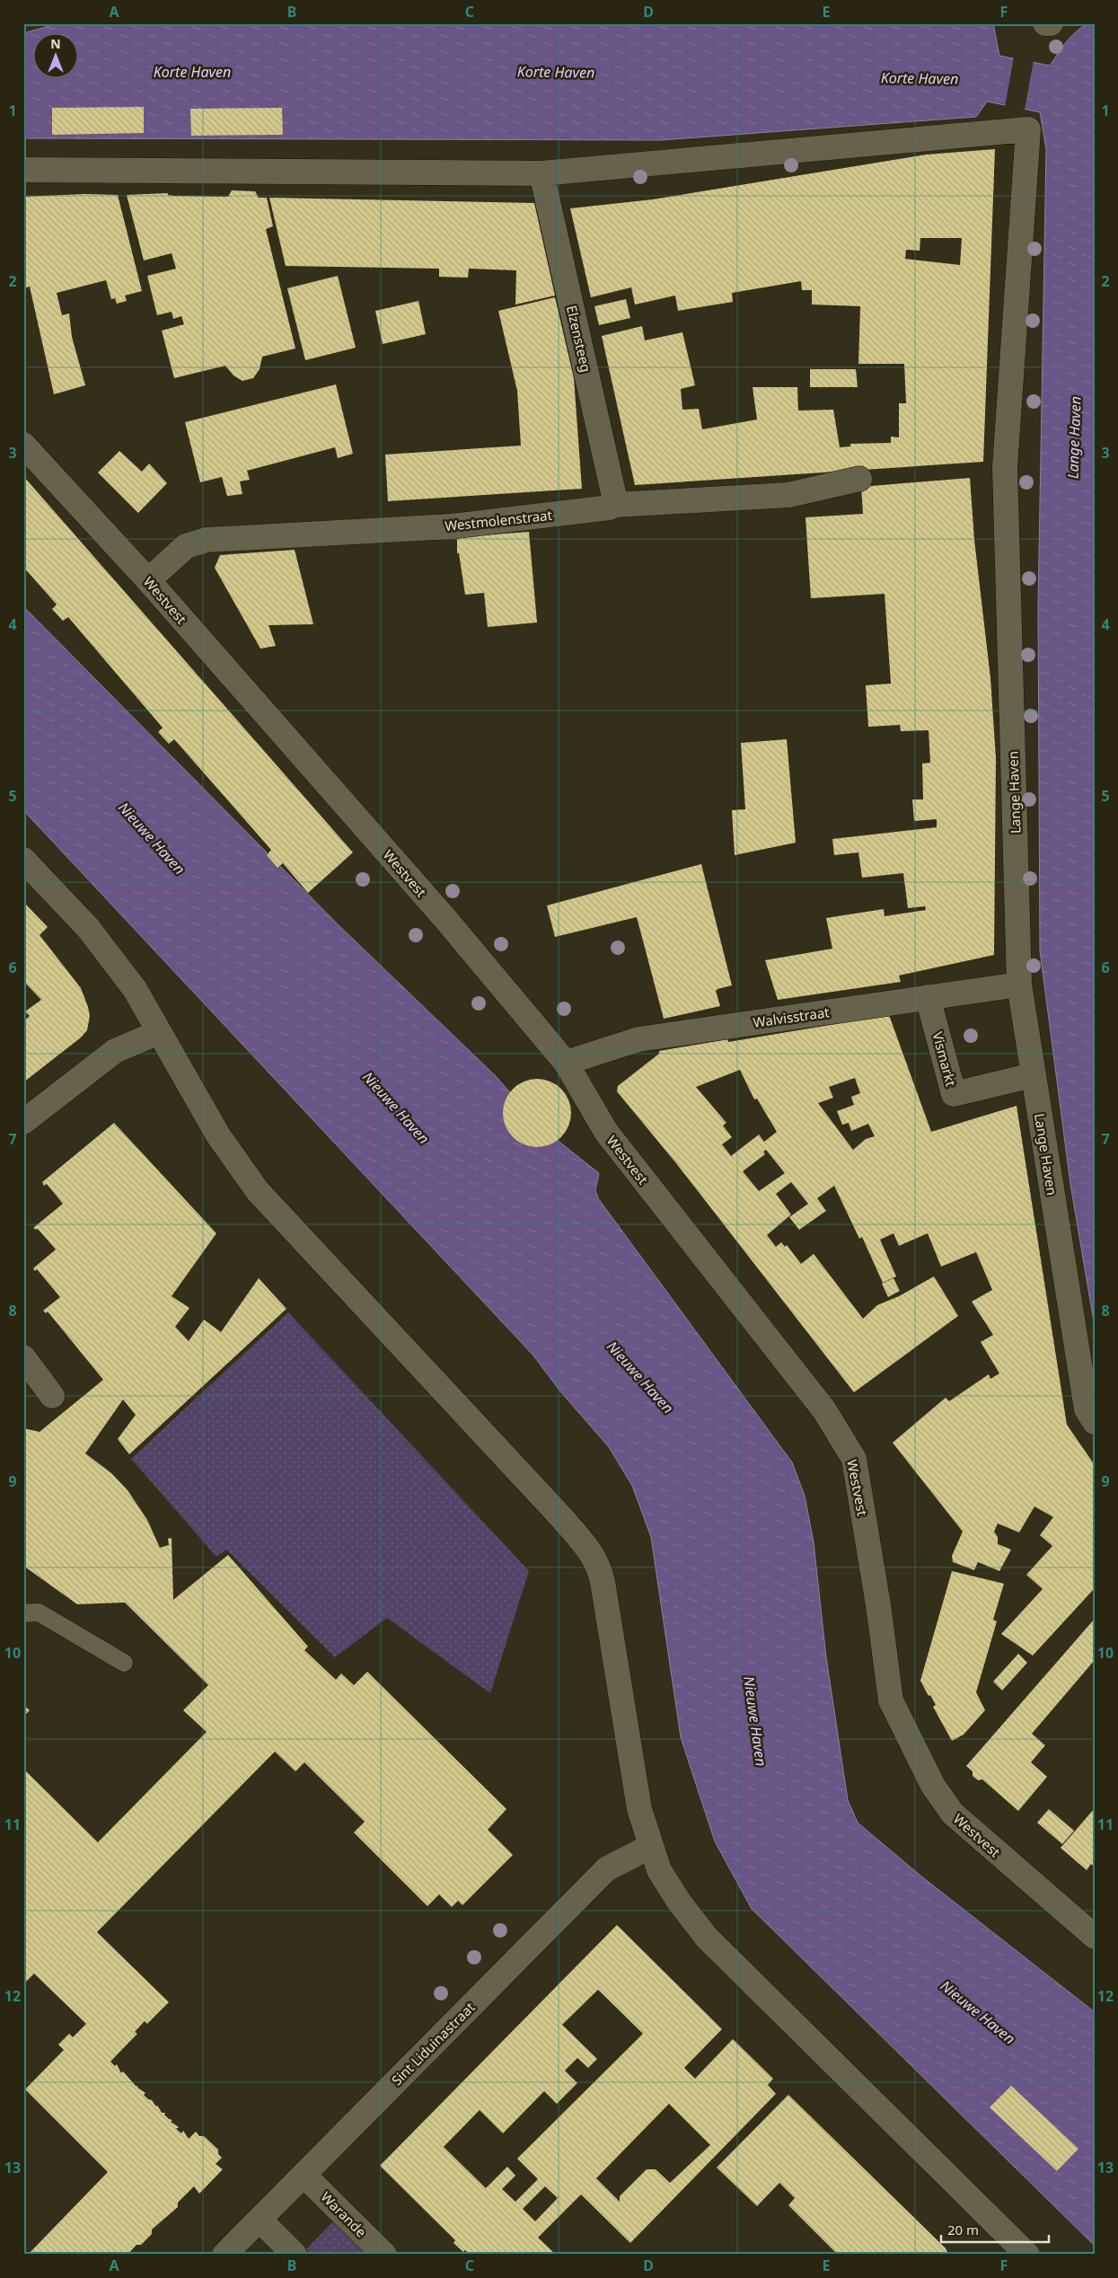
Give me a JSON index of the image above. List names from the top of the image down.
{
  "streets": {
    "street": [
      "Elzensteeg",
      "Westmolenstraat",
      "Westvest",
      "Lange Haven",
      "Walvisstraat",
      "Vismarkt",
      "Sint Liduinastraat",
      "Warande"
    ]
  },
  "crossings": [
    ["Elzensteeg", "Westmolenstraat"],
    ["Elzensteeg", "Lange Haven"],
    ["Westmolenstraat", "Westvest"],
    ["Westvest", "Walvisstraat"],
    ["Lange Haven", "Walvisstraat"],
    ["Lange Haven", "Vismarkt"],
    ["Walvisstraat", "Vismarkt"],
    ["Sint Liduinastraat", "Warande"]
  ],
  "water": ["Korte Haven", "Lange Haven", "Nieuwe Haven"],
  "scale_bar": "20 m",
  "north": "top",
  "grid": {
    "columns": [
      "A",
      "B",
      "C",
      "D",
      "E",
      "F"
    ],
    "rows": [
      "1",
      "2",
      "3",
      "4",
      "5",
      "6",
      "7",
      "8",
      "9",
      "10",
      "11",
      "12",
      "13"
    ]
  }
}
